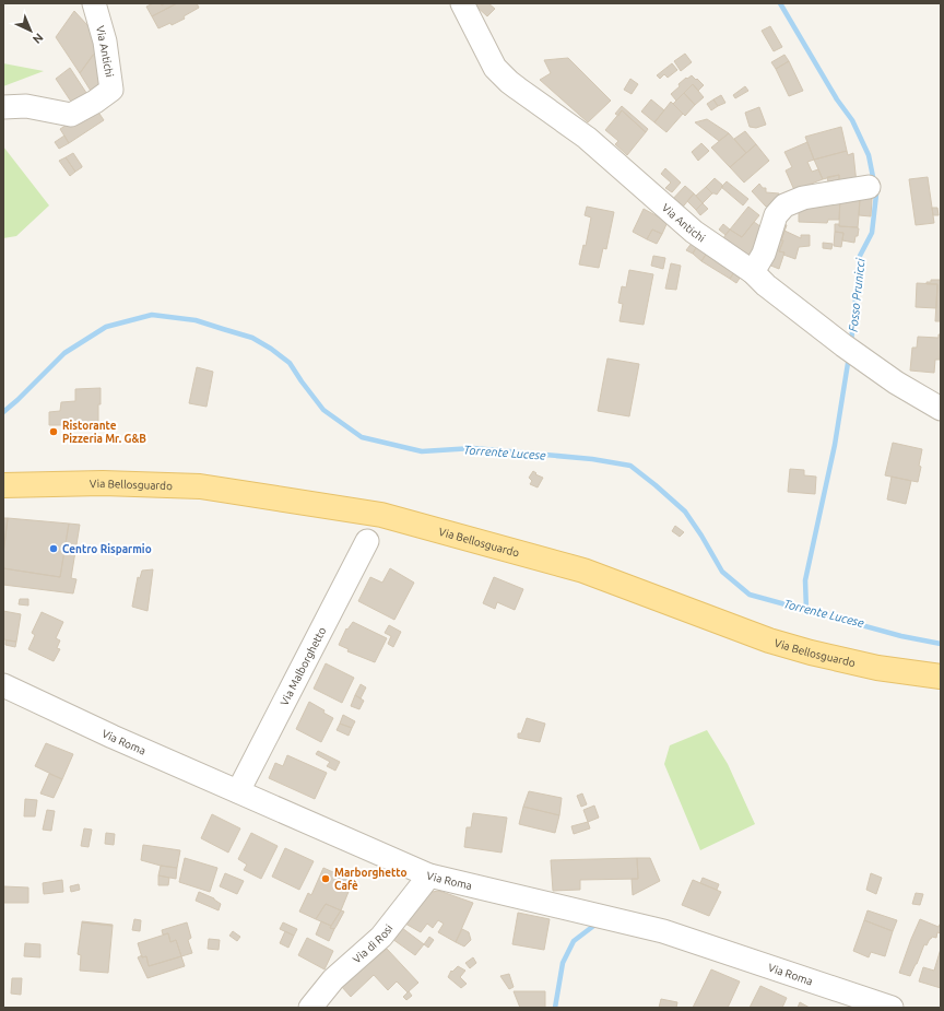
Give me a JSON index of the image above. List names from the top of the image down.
{
  "streets": {
    "main road": ["Via Bellosguardo"],
    "street": [
      "Via Antichi",
      "Via Malborghetto",
      "Via Roma",
      "Via di Rosi"
    ]
  },
  "crossings": [
    ["Via Malborghetto", "Via Roma"],
    ["Via Roma", "Via di Rosi"]
  ],
  "water": ["Fosso Prunicci", "Torrente Lucese"],
  "places": ["Ristorante Pizzeria Mr. G&B", "Centro Risparmio", "Marborghetto Cafè"],
  "north": "bottom right"
}
